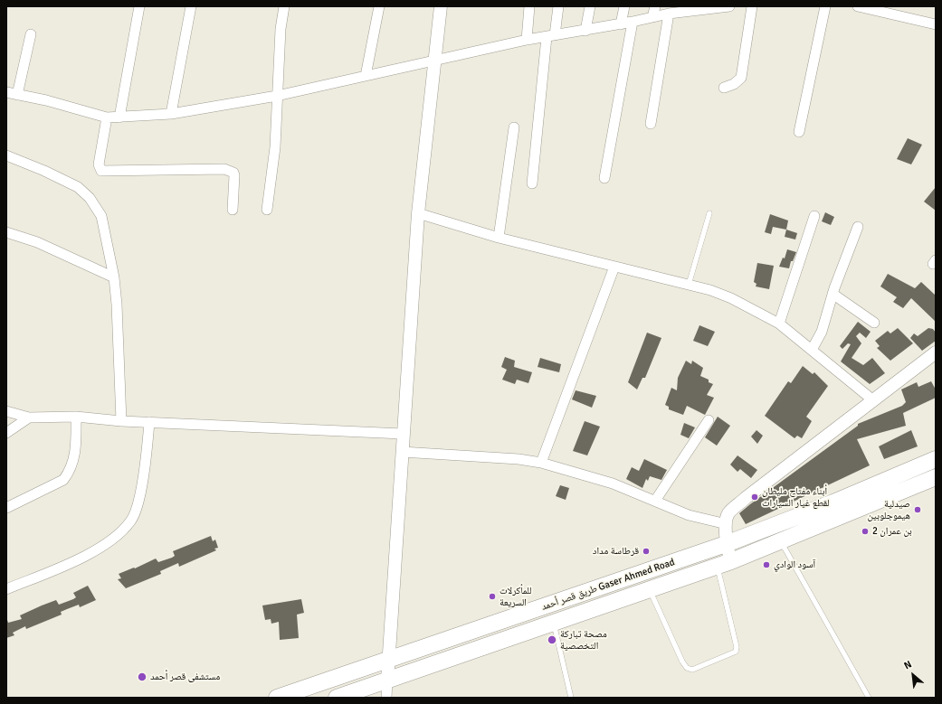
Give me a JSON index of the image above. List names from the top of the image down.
{
  "streets": {
    "main road": ["طريق قصر أحمد Gaser Ahmed Road"]
  },
  "places": [
    "أبناء مفتاح مليطان لقطع غيار السيارات",
    "صيدلية هيموجلوبين",
    "بن عمران 2",
    "قرطاسة مداد",
    "آسود الوادي",
    "للمأكرلات السريعة",
    "مصحة تباركة التخصصية",
    "مستشفى قصر أحمد"
  ],
  "north": "top left"
}
